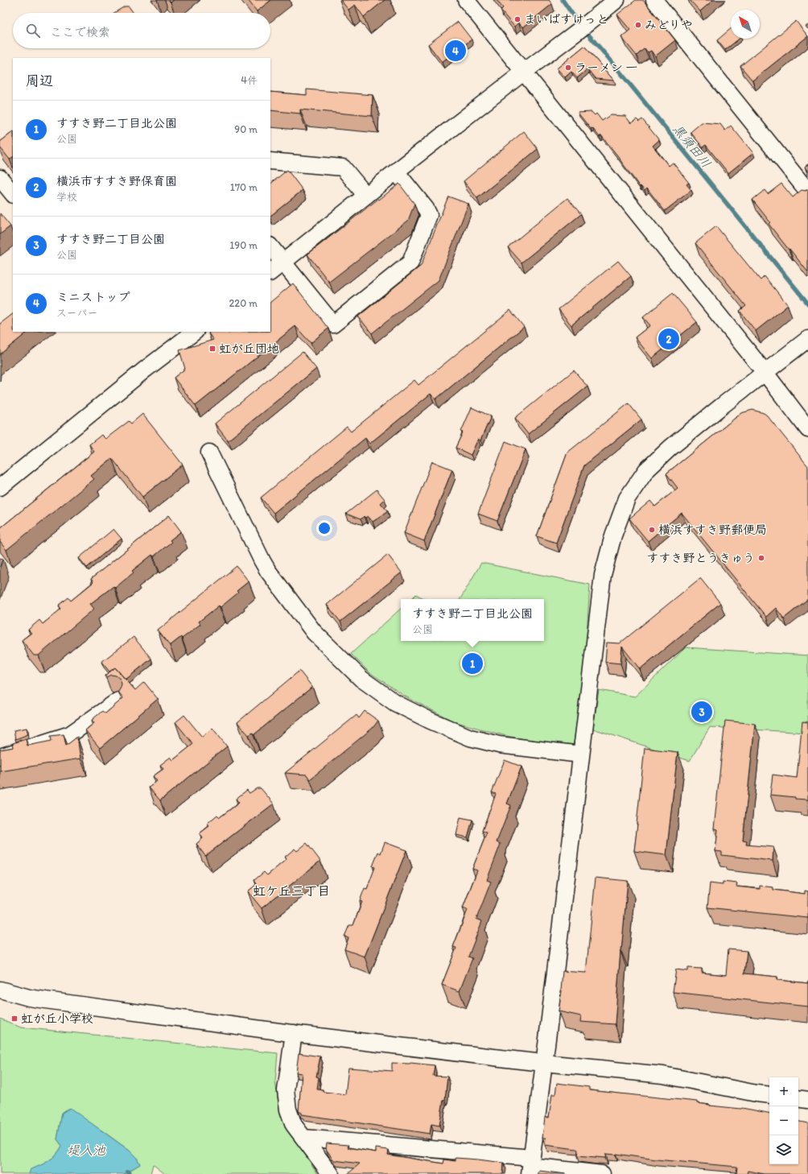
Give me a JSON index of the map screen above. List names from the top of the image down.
{
  "districts": ["虹ケ丘三丁目"],
  "water": ["黒須田川", "堤入池"],
  "places": {
    "other": [
      "まいばすけっと",
      "みどりや",
      "ラーメン 一",
      "横浜すすき野郵便局",
      "すすき野とうきゅう"
    ],
    "transit": ["虹が丘団地", "虹が丘小学校"]
  },
  "north": "top left",
  "page": {
    "search": "ここで検索",
    "pins": [
      "4",
      "2",
      "1",
      "3"
    ],
    "heading": ["周辺", "4件"],
    "list": [
      {
        "mark": "1",
        "name": "すすき野二丁目北公園",
        "note": "公園",
        "value": "90 m"
      },
      {
        "mark": "2",
        "name": "横浜市すすき野保育園",
        "note": "学校",
        "value": "170 m"
      },
      {
        "mark": "3",
        "name": "すすき野二丁目公園",
        "note": "公園",
        "value": "190 m"
      },
      {
        "mark": "4",
        "name": "ミニストップ",
        "note": "スーパー",
        "value": "220 m"
      }
    ],
    "popup": ["すすき野二丁目北公園", "公園"],
    "map_buttons": ["+", "−"]
  }
}
